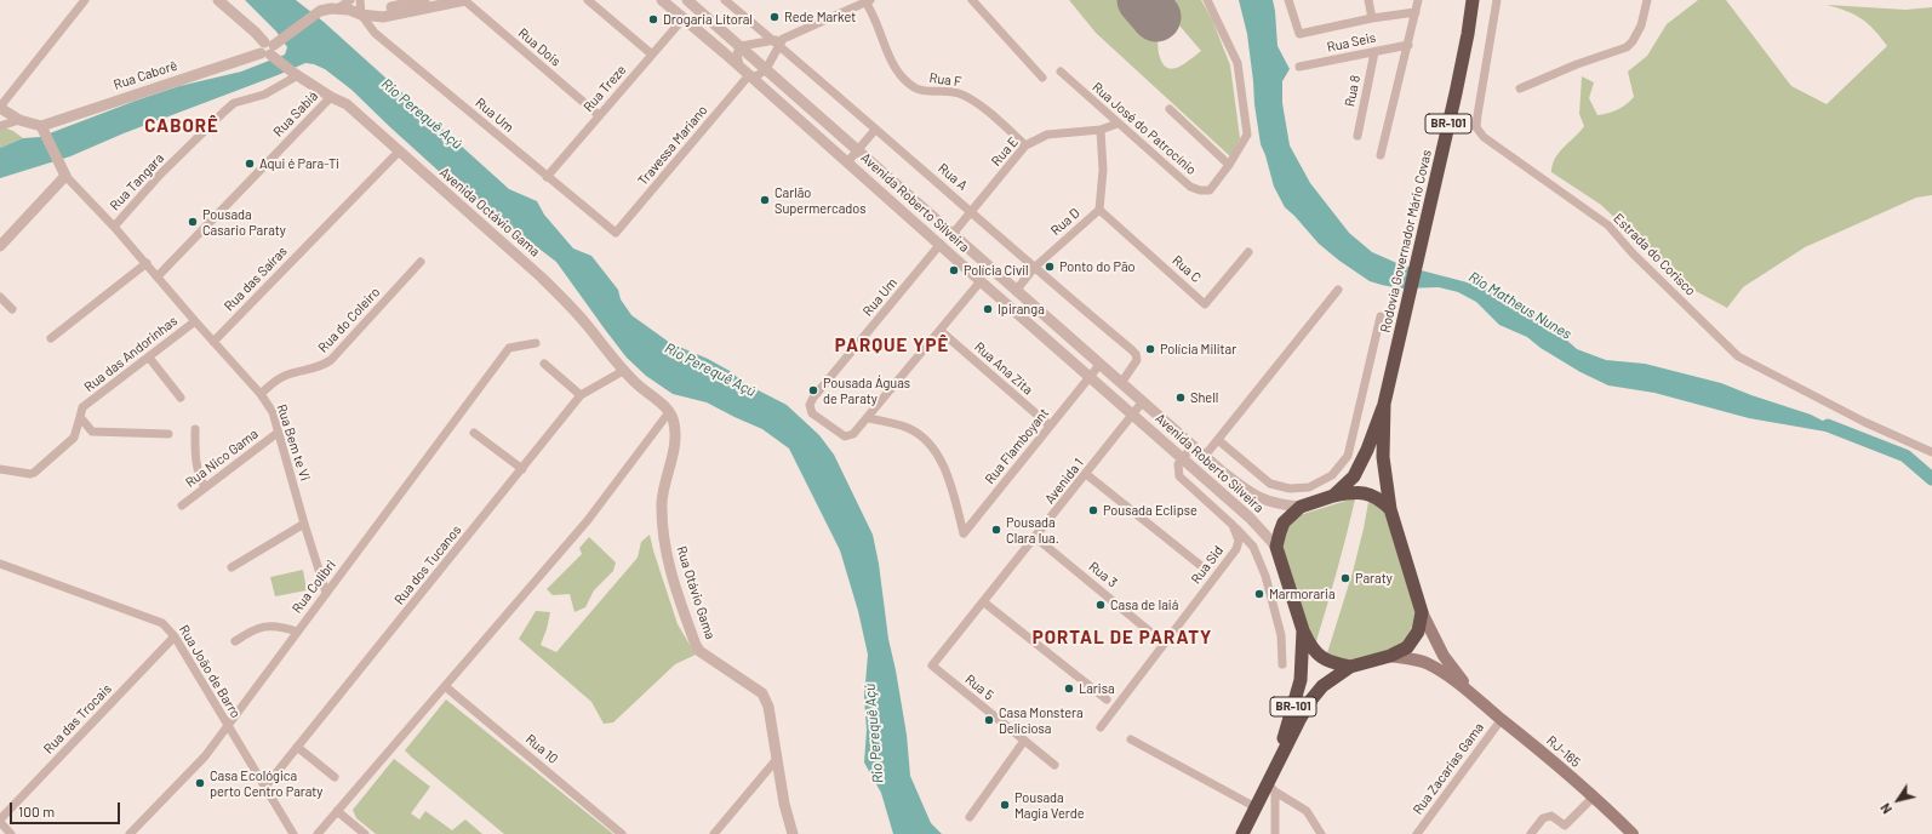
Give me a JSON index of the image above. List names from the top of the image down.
{
  "streets": {
    "highway": ["BR-101", "Rodovia Governador Mário Covas"],
    "main road": ["RJ-165"],
    "street": [
      "Rua Seis",
      "Rua Dois",
      "Rua Caborê",
      "Rua F",
      "Rua Treze",
      "Rua 8",
      "Rua Sabiá",
      "Rua Um",
      "Rua José do Patrocínio",
      "Travessa Mariano",
      "Rua E",
      "Rua A",
      "Rua Tangara",
      "Avenida Roberto Silveira",
      "Avenida Octávio Gama",
      "Rua D",
      "Estrada do Corisco",
      "Rua C",
      "Rua das Saíras",
      "Rua do Coleiro",
      "Rua das Andorinhas",
      "Rua Ana Zita",
      "Rua Bem te Vi",
      "Rua Flamboyant",
      "Rua Nico Gama",
      "Avenida 1",
      "Rua dos Tucanos",
      "Rua Sid",
      "Rua 3",
      "Rua Colibri",
      "Rua Otávio Gama",
      "Rua João de Barro",
      "Rua 5",
      "Rua das Trocais",
      "Rua 10",
      "Rua Zacarias Gama"
    ]
  },
  "crossings": [
    ["Rua Seis", "Rua 8"],
    ["Rua Dois", "Rua Treze"],
    ["Rua Caborê", "Avenida Octávio Gama"],
    ["Rua F", "Rua E"],
    ["Rua Treze", "Rua Um"],
    ["Rua Treze", "Avenida Roberto Silveira"],
    ["Rua Sabiá", "Avenida Octávio Gama"],
    ["Rua Sabiá", "Rua Bem te Vi"],
    ["Rua Um", "Travessa Mariano"],
    ["Rua Um", "Avenida Roberto Silveira"],
    ["Rua Um", "Rua Flamboyant"],
    ["BR-101", "Avenida Roberto Silveira"],
    ["BR-101", "Rodovia Governador Mário Covas"],
    ["BR-101", "RJ-165"],
    ["Rua José do Patrocínio", "Rua E"],
    ["Travessa Mariano", "Avenida Roberto Silveira"],
    ["Rua E", "Rua A"],
    ["Rua E", "Avenida Roberto Silveira"],
    ["Rua E", "Rua D"],
    ["Rua A", "Avenida Roberto Silveira"],
    ["Rua A", "Rua D"],
    ["Rua Tangara", "Avenida Octávio Gama"],
    ["Rua Tangara", "Rua Bem te Vi"],
    ["Avenida Roberto Silveira", "Rua D"],
    ["Avenida Roberto Silveira", "Rodovia Governador Mário Covas"],
    ["Avenida Roberto Silveira", "Rua Flamboyant"],
    ["Avenida Roberto Silveira", "Avenida 1"],
    ["Avenida Roberto Silveira", "RJ-165"],
    ["Avenida Octávio Gama", "Rua das Saíras"],
    ["Avenida Octávio Gama", "Rua dos Tucanos"],
    ["Avenida Octávio Gama", "Rua Otávio Gama"],
    ["Rua D", "Rua C"],
    ["Rodovia Governador Mário Covas", "RJ-165"],
    ["Rua das Saíras", "Rua Bem te Vi"],
    ["Rua do Coleiro", "Rua Bem te Vi"],
    ["Rua das Andorinhas", "Rua Bem te Vi"],
    ["Rua Ana Zita", "Rua Flamboyant"],
    ["Rua Bem te Vi", "Rua Nico Gama"],
    ["Rua Bem te Vi", "Rua Colibri"],
    ["Avenida 1", "Rua 3"],
    ["Avenida 1", "Rua 5"],
    ["Rua dos Tucanos", "Rua João de Barro"],
    ["Rua Colibri", "Rua João de Barro"],
    ["Rua João de Barro", "Rua das Trocais"],
    ["RJ-165", "Rua Zacarias Gama"]
  ],
  "districts": ["CABORÊ", "PARQUE YPÊ", "PORTAL DE PARATY"],
  "water": ["Rio Perequê Açú", "Rio Matheus Nunes"],
  "places": [
    "Rede Market",
    "Drogaria Litoral",
    "Aqui é Para-Ti",
    "Carlão Supermercados",
    "Pousada Casario Paraty",
    "Ponto do Pão",
    "Polícia Civil",
    "Ipiranga",
    "Polícia Militar",
    "Pousada Águas de Paraty",
    "Shell",
    "Pousada Eclipse",
    "Pousada Clara lua.",
    "Paraty",
    "Marmoraria",
    "Casa de Iaiá",
    "Larisa",
    "Casa Monstera Deliciosa",
    "Casa Ecológica perto Centro Paraty",
    "Pousada Magia Verde"
  ],
  "scale_bar": "100 m",
  "north": "bottom left"
}
